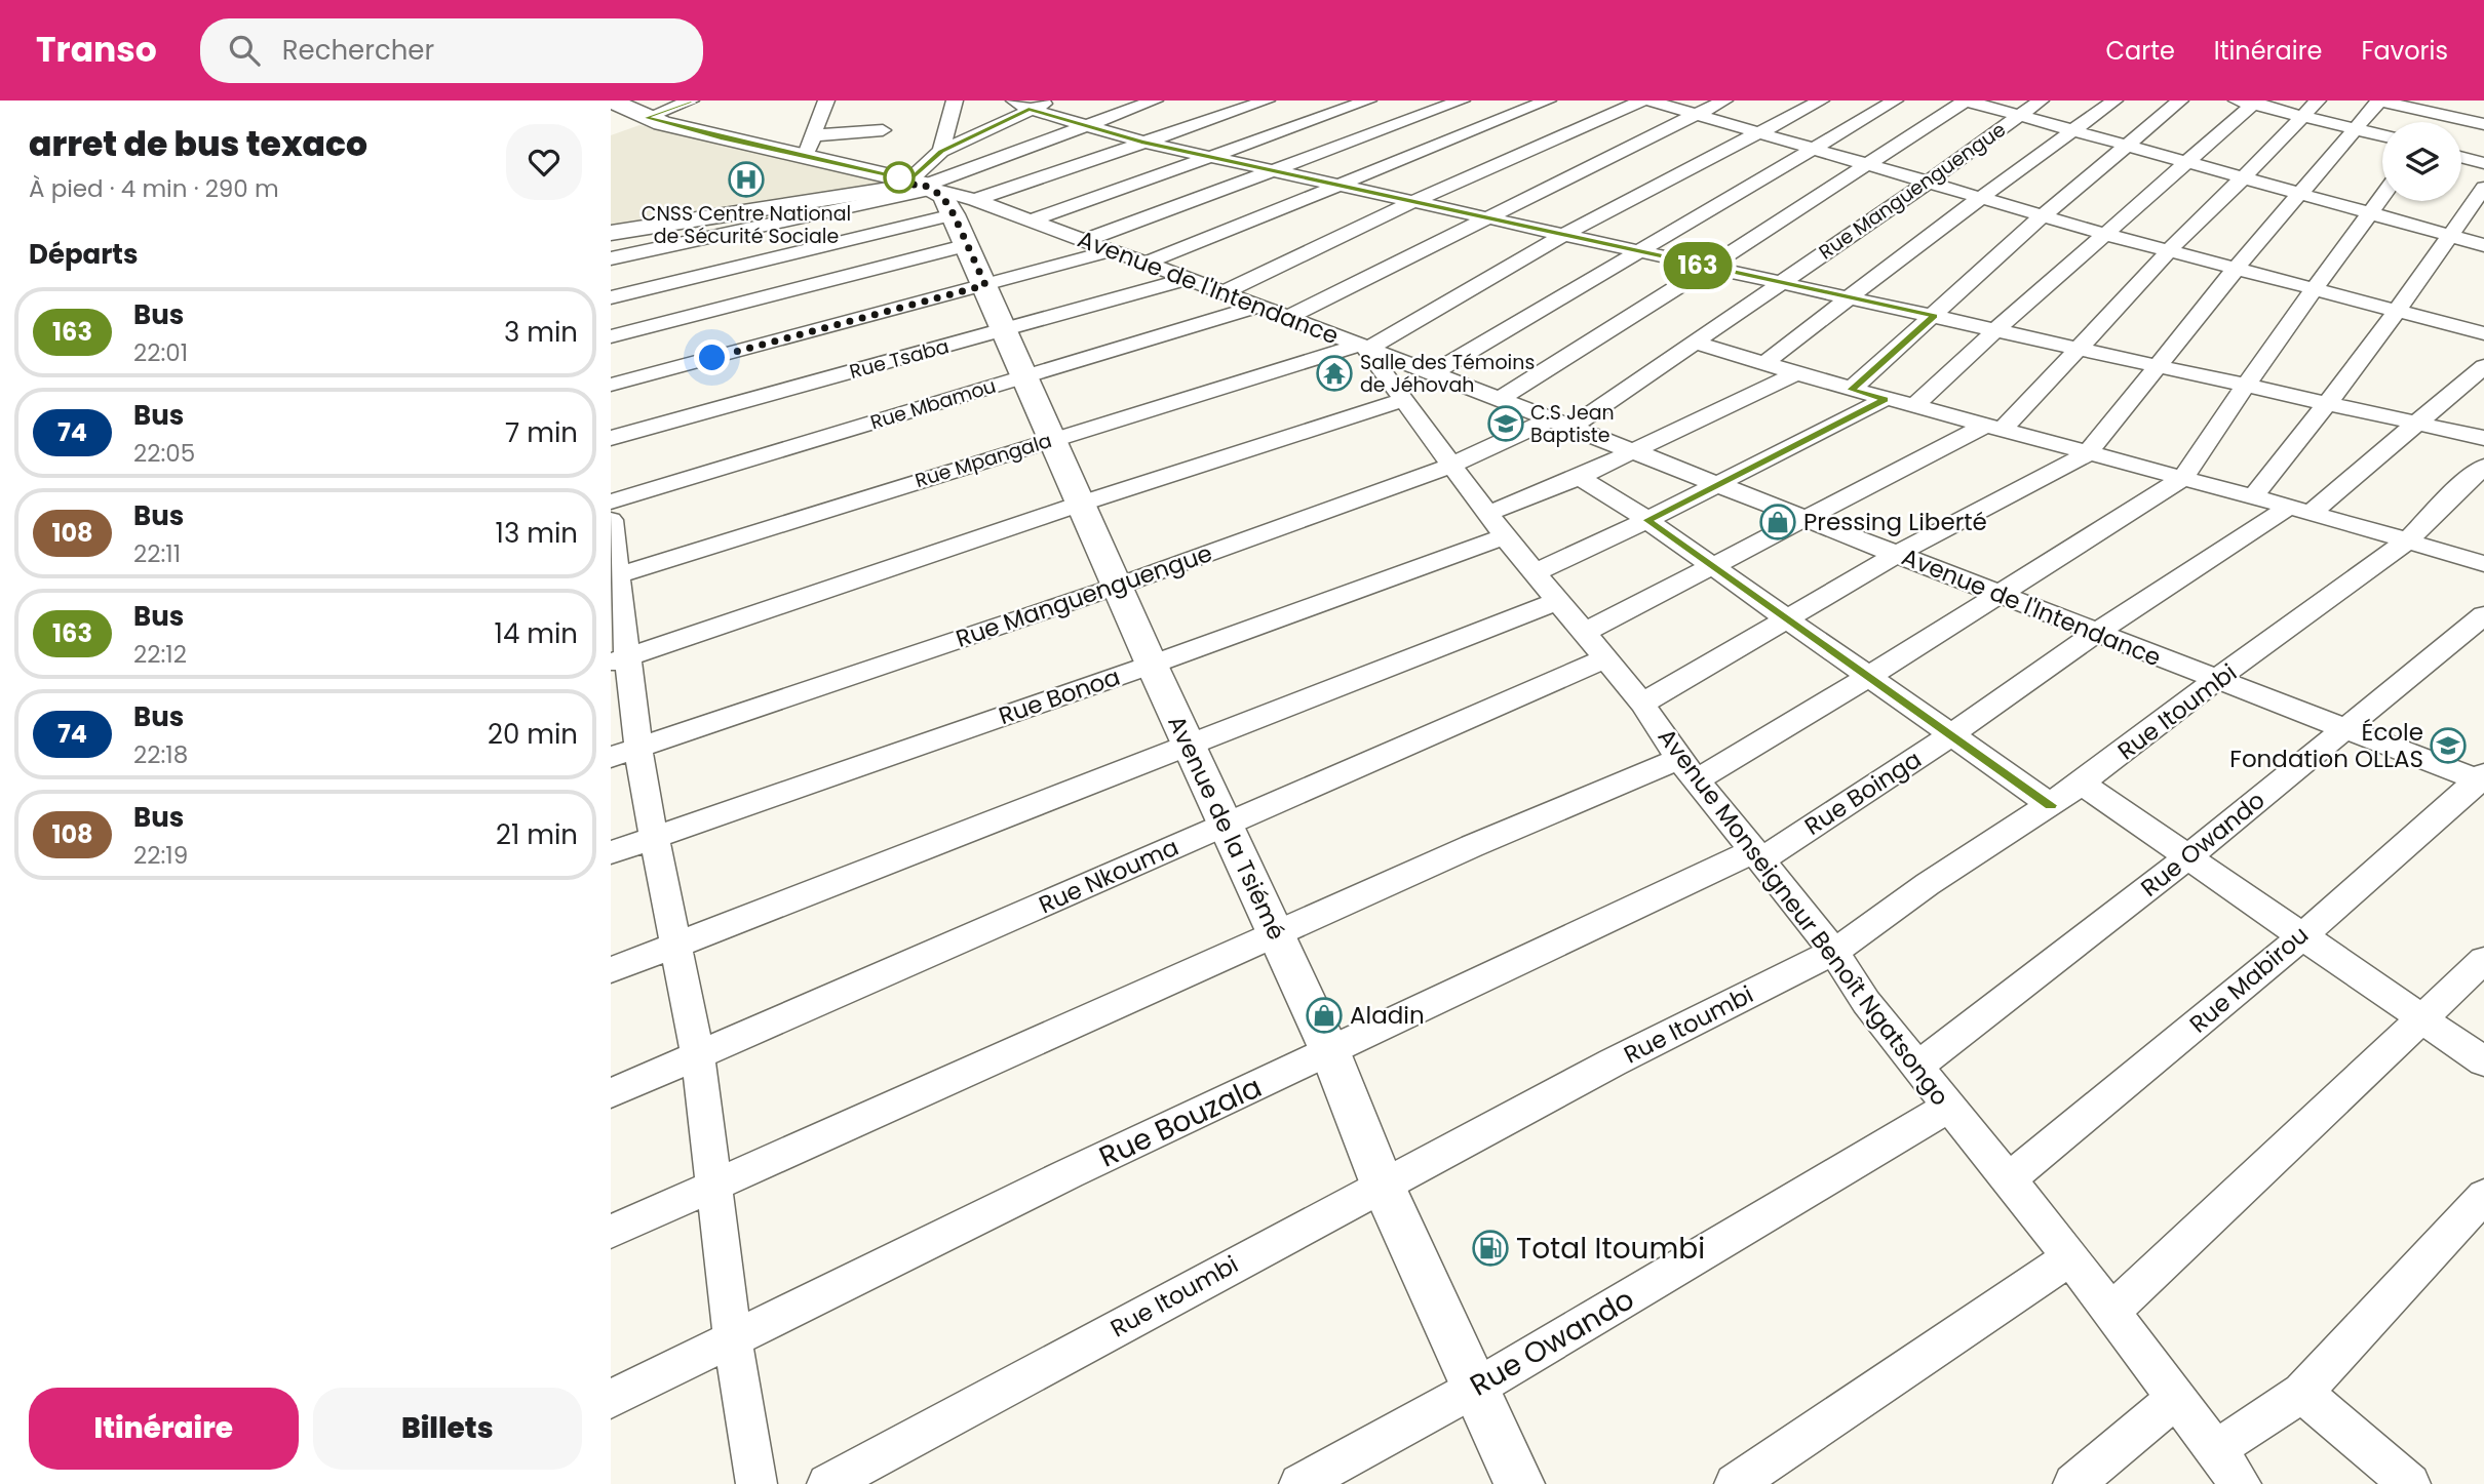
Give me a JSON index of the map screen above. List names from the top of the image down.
{
  "streets": {
    "main road": ["Avenue de la Tsiémé"],
    "street": [
      "Rue Manguenguengue",
      "Avenue de l'Intendance",
      "Rue Tsaba",
      "Rue Mbamou",
      "Rue Mpangala",
      "Rue Bonoa",
      "Rue Itoumbi",
      "Rue Boinga",
      "Rue Owando",
      "Rue Nkouma",
      "Avenue Monseigneur Benoît Ngatsongo",
      "Rue Mabirou",
      "Rue Bouzala"
    ]
  },
  "crossings": [
    ["Rue Manguenguengue", "Avenue de l'Intendance"],
    ["Rue Manguenguengue", "Avenue de la Tsiémé"],
    ["Rue Manguenguengue", "Avenue Monseigneur Benoît Ngatsongo"],
    ["Avenue de l'Intendance", "Rue Tsaba"],
    ["Avenue de l'Intendance", "Rue Mbamou"],
    ["Avenue de l'Intendance", "Rue Mpangala"],
    ["Avenue de l'Intendance", "Rue Bonoa"],
    ["Avenue de l'Intendance", "Rue Itoumbi"],
    ["Avenue de l'Intendance", "Rue Boinga"],
    ["Avenue de l'Intendance", "Avenue de la Tsiémé"],
    ["Avenue de l'Intendance", "Rue Owando"],
    ["Avenue de l'Intendance", "Avenue Monseigneur Benoît Ngatsongo"],
    ["Avenue de l'Intendance", "Rue Mabirou"],
    ["Rue Tsaba", "Avenue de la Tsiémé"],
    ["Rue Mbamou", "Avenue de la Tsiémé"],
    ["Rue Mpangala", "Avenue de la Tsiémé"],
    ["Rue Mpangala", "Avenue Monseigneur Benoît Ngatsongo"],
    ["Rue Bonoa", "Avenue de la Tsiémé"],
    ["Rue Bonoa", "Avenue Monseigneur Benoît Ngatsongo"],
    ["Rue Itoumbi", "Avenue de la Tsiémé"],
    ["Rue Itoumbi", "Avenue Monseigneur Benoît Ngatsongo"],
    ["Rue Boinga", "Avenue Monseigneur Benoît Ngatsongo"],
    ["Rue Boinga", "Rue Bouzala"],
    ["Avenue de la Tsiémé", "Rue Owando"],
    ["Avenue de la Tsiémé", "Rue Nkouma"],
    ["Avenue de la Tsiémé", "Rue Bouzala"],
    ["Rue Owando", "Avenue Monseigneur Benoît Ngatsongo"],
    ["Rue Nkouma", "Avenue Monseigneur Benoît Ngatsongo"],
    ["Avenue Monseigneur Benoît Ngatsongo", "Rue Mabirou"],
    ["Avenue Monseigneur Benoît Ngatsongo", "Rue Bouzala"]
  ],
  "places": {
    "hospital": ["CNSS Centre National de Sécurité Sociale"],
    "temple": ["Salle des Témoins de Jéhovah"],
    "school or university": ["C.S Jean Baptiste", "École Fondation OLLAS"],
    "shop": ["Pressing Liberté", "Aladin"],
    "fuel station": ["Total Itoumbi"]
  },
  "lines": ["bus line 163"],
  "page": {
    "header": "Transo",
    "search": "Rechercher",
    "nav": ["Carte", "Itinéraire", "Favoris"],
    "heading": [
      ["arret de bus texaco", "À pied · 4 min · 290 m"],
      "Départs"
    ],
    "on_map": "163",
    "list": [
      {
        "mark": "163",
        "name": "Bus",
        "note": "22:01",
        "value": "3 min"
      },
      {
        "mark": "74",
        "name": "Bus",
        "note": "22:05",
        "value": "7 min"
      },
      {
        "mark": "108",
        "name": "Bus",
        "note": "22:11",
        "value": "13 min"
      },
      {
        "mark": "163",
        "name": "Bus",
        "note": "22:12",
        "value": "14 min"
      },
      {
        "mark": "74",
        "name": "Bus",
        "note": "22:18",
        "value": "20 min"
      },
      {
        "mark": "108",
        "name": "Bus",
        "note": "22:19",
        "value": "21 min"
      }
    ],
    "buttons": ["Itinéraire", "Billets"]
  }
}
